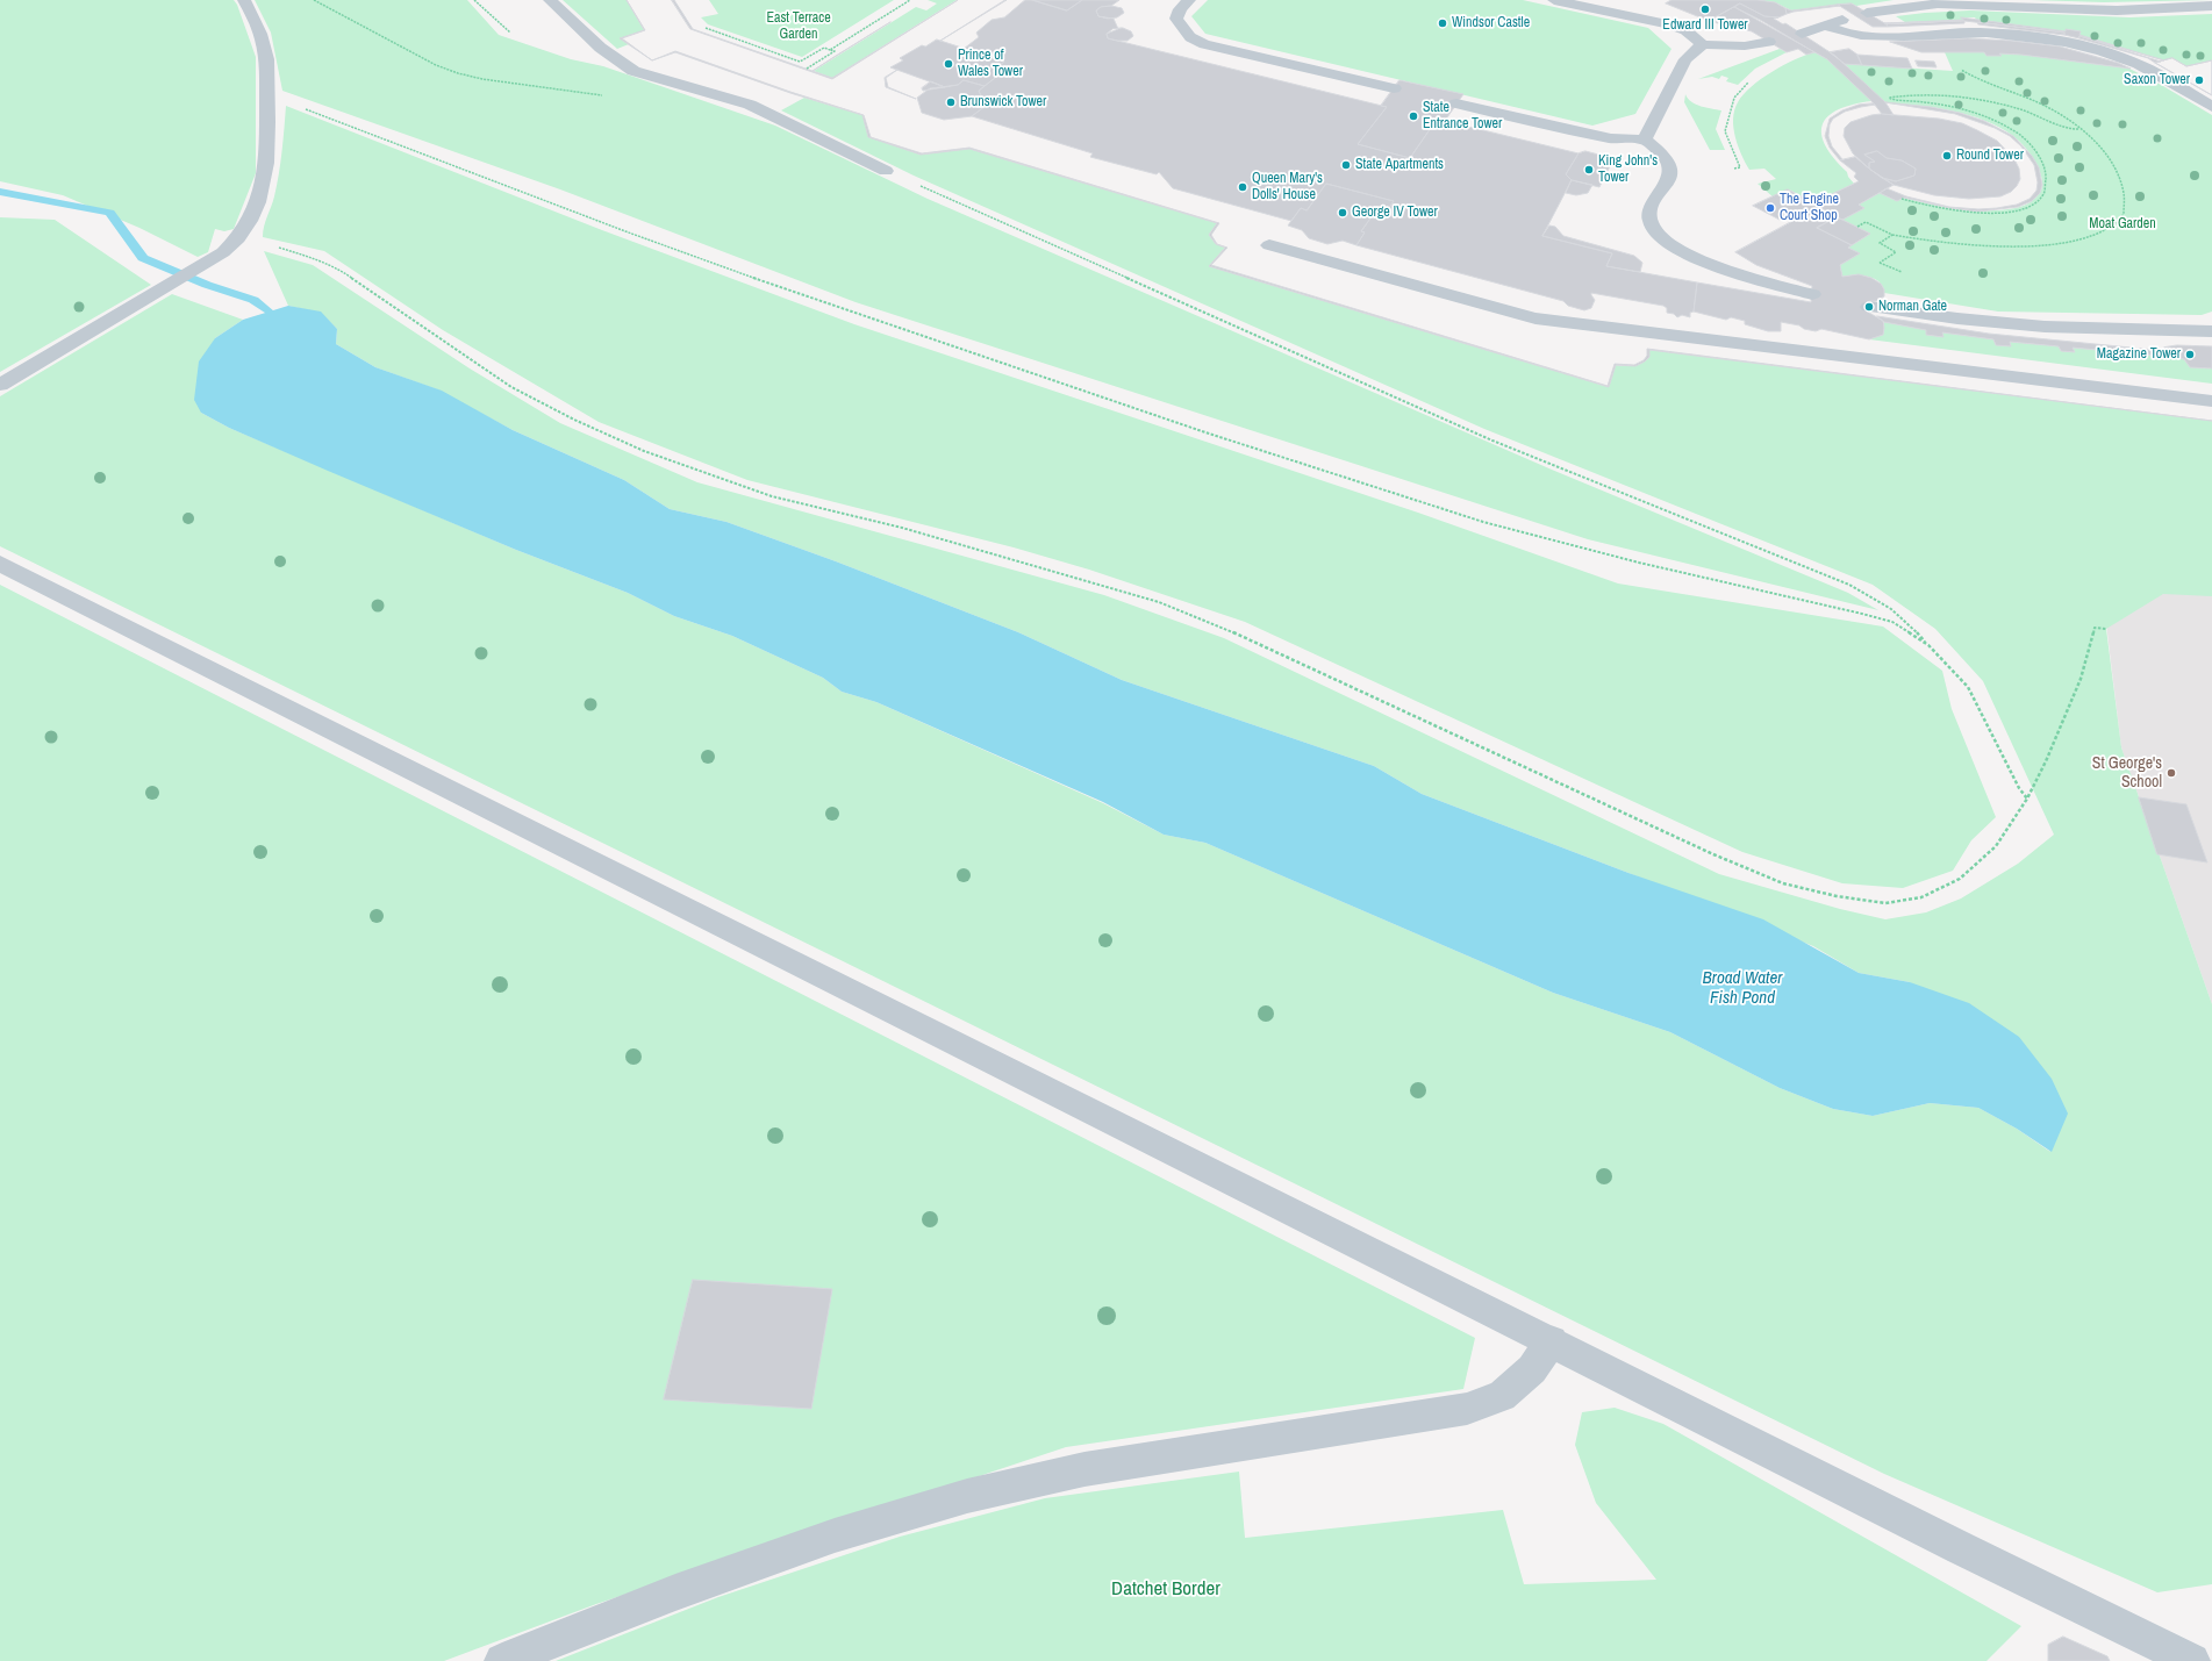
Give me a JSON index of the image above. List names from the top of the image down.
{
  "water": ["Broad Water Fish Pond"],
  "parks": ["East Terrace Garden", "Moat Garden", "Datchet Border"],
  "places": [
    "Edward III Tower",
    "Windsor Castle",
    "Prince of Wales Tower",
    "Saxon Tower",
    "Brunswick Tower",
    "State Entrance Tower",
    "Round Tower",
    "State Apartments",
    "King John's Tower",
    "Queen Mary's Dolls' House",
    "The Engine Court Shop",
    "George IV Tower",
    "Norman Gate",
    "Magazine Tower",
    "St George's School"
  ]
}
